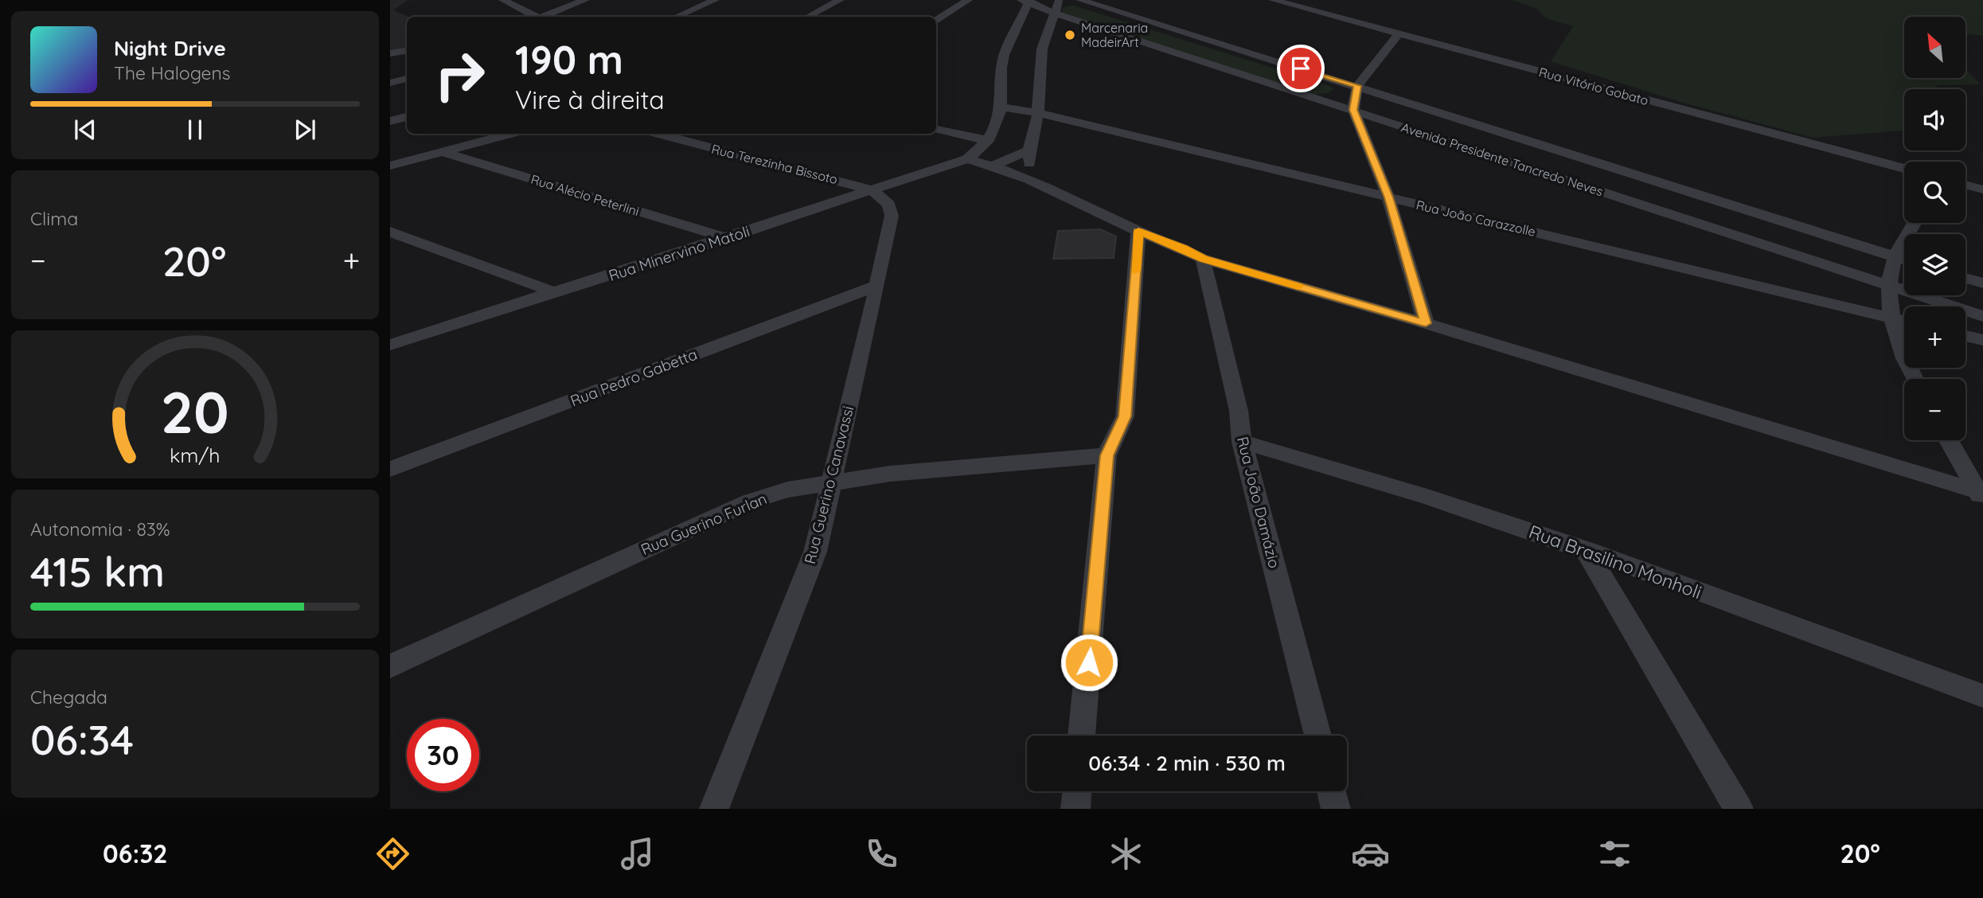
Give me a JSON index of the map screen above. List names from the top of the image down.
{
  "streets": {
    "street": [
      "Rua Vitório Gobato",
      "Avenida Presidente Tancredo Neves",
      "Rua Terezinha Bissoto",
      "Rua Alécio Peterlini",
      "Rua João Carazzolle",
      "Rua Minervino Matoli",
      "Rua Pedro Gabetta",
      "Rua Guerino Canavassi",
      "Rua João Damázio",
      "Rua Guerino Furlan",
      "Rua Brasilino Monholi"
    ]
  },
  "crossings": [
    ["Rua Terezinha Bissoto", "Rua Minervino Matoli"],
    ["Rua Terezinha Bissoto", "Rua Guerino Canavassi"],
    ["Rua Alécio Peterlini", "Rua Minervino Matoli"],
    ["Rua Minervino Matoli", "Rua Guerino Canavassi"],
    ["Rua Pedro Gabetta", "Rua Guerino Canavassi"],
    ["Rua Guerino Canavassi", "Rua Guerino Furlan"],
    ["Rua João Damázio", "Rua Brasilino Monholi"]
  ],
  "places": ["Marcenaria MadeirArt"],
  "north": "top left",
  "page": {
    "map_buttons": ["+", "−"],
    "turn": ["190 m", "Vire à direita"],
    "song": ["Night Drive", "The Halogens"],
    "tile": [
      "Clima",
      ["Autonomia · 83%", "415 km"],
      ["Chegada", "06:34"]
    ],
    "heat": ["−", "20°", "+"],
    "limit": "30",
    "trip": "06:34 · 2 min · 530 m",
    "tabs": ["06:32", "20°"],
    "gauge": ["20", "km/h"]
  }
}
